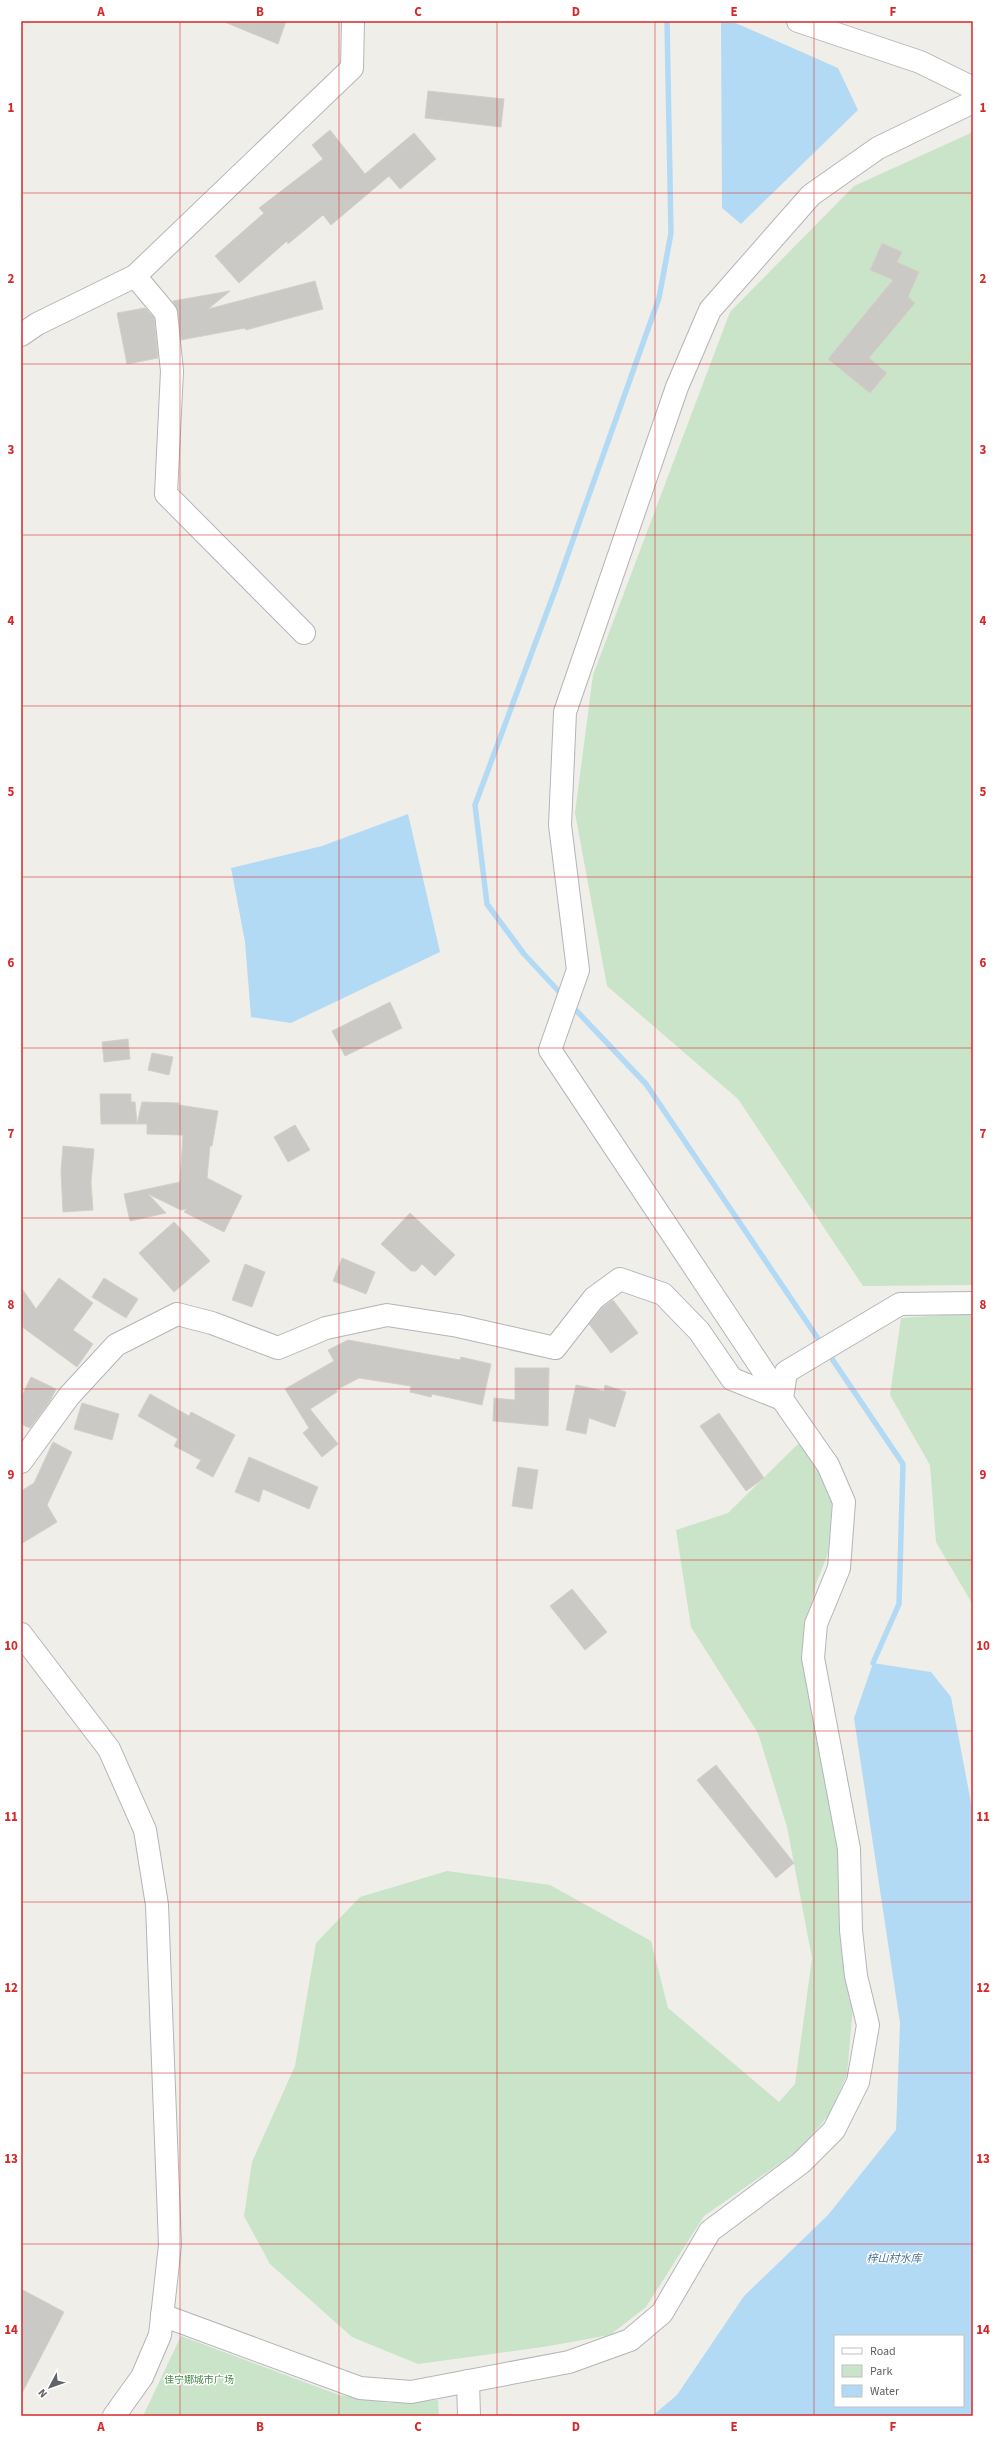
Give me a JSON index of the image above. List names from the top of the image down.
{
  "water": ["梓山村水库"],
  "parks": ["佳宁娜城市广场"],
  "legend": ["Road", "Park", "Water"],
  "north": "bottom left",
  "grid": {
    "columns": [
      "A",
      "B",
      "C",
      "D",
      "E",
      "F"
    ],
    "rows": [
      "1",
      "2",
      "3",
      "4",
      "5",
      "6",
      "7",
      "8",
      "9",
      "10",
      "11",
      "12",
      "13",
      "14"
    ]
  }
}
